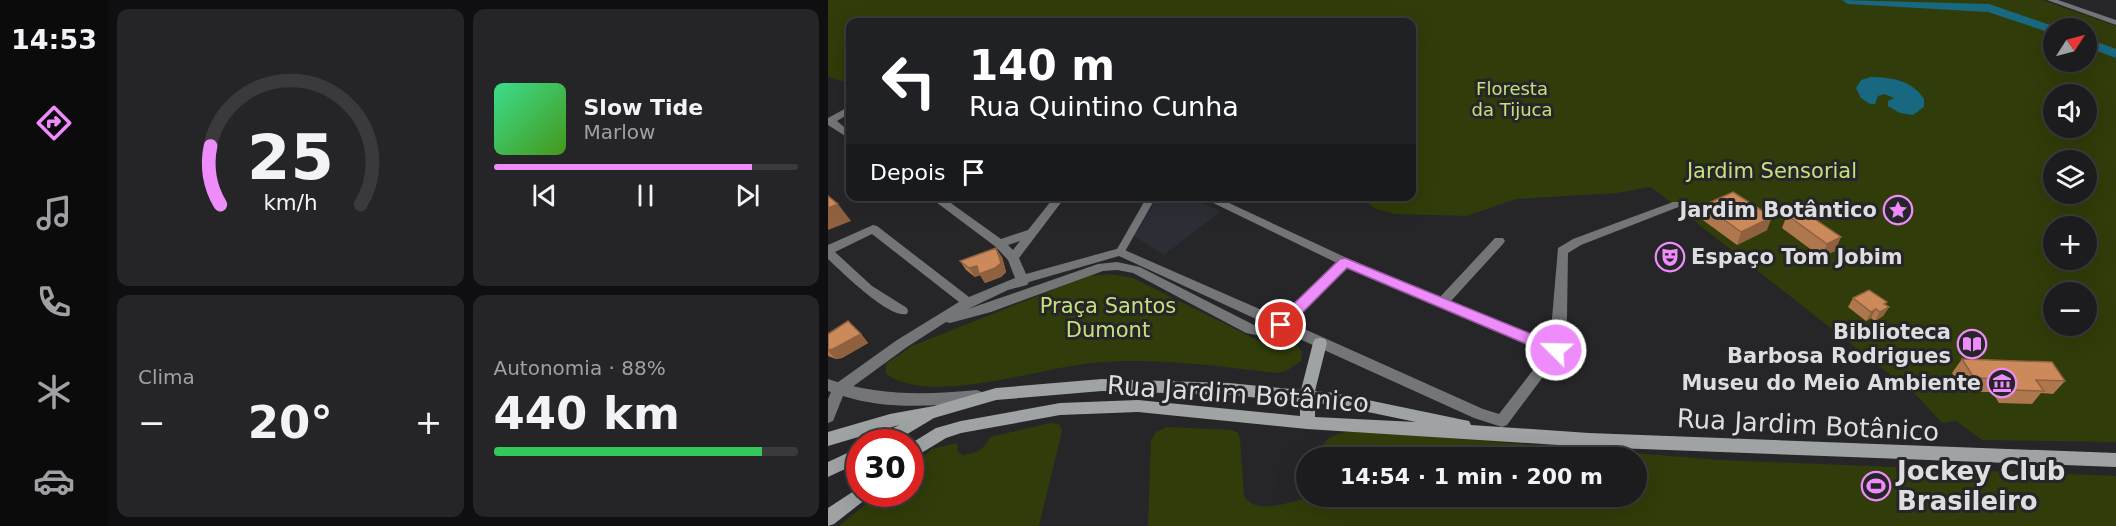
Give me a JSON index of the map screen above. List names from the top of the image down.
{
  "streets": {
    "main road": ["Rua Jardim Botânico"]
  },
  "parks": ["Floresta da Tijuca", "Jardim Sensorial", "Praça Santos Dumont"],
  "places": {
    "place": ["Jardim Botântico"],
    "theatre": ["Espaço Tom Jobim"],
    "library": ["Biblioteca Barbosa Rodrigues"],
    "museum": ["Museu do Meio Ambiente"],
    "sports": ["Jockey Club Brasileiro"]
  },
  "north": "top right",
  "page": {
    "tabs": "14:53",
    "map_buttons": ["+", "−"],
    "turn": ["140 m", "Rua Quintino Cunha"],
    "song": ["Slow Tide", "Marlow"],
    "then": "Depois",
    "tile": [
      "Clima",
      ["Autonomia · 88%", "440 km"]
    ],
    "heat": ["−", "20°", "+"],
    "limit": "30",
    "trip": "14:54 · 1 min · 200 m",
    "gauge": ["25", "km/h"]
  }
}
